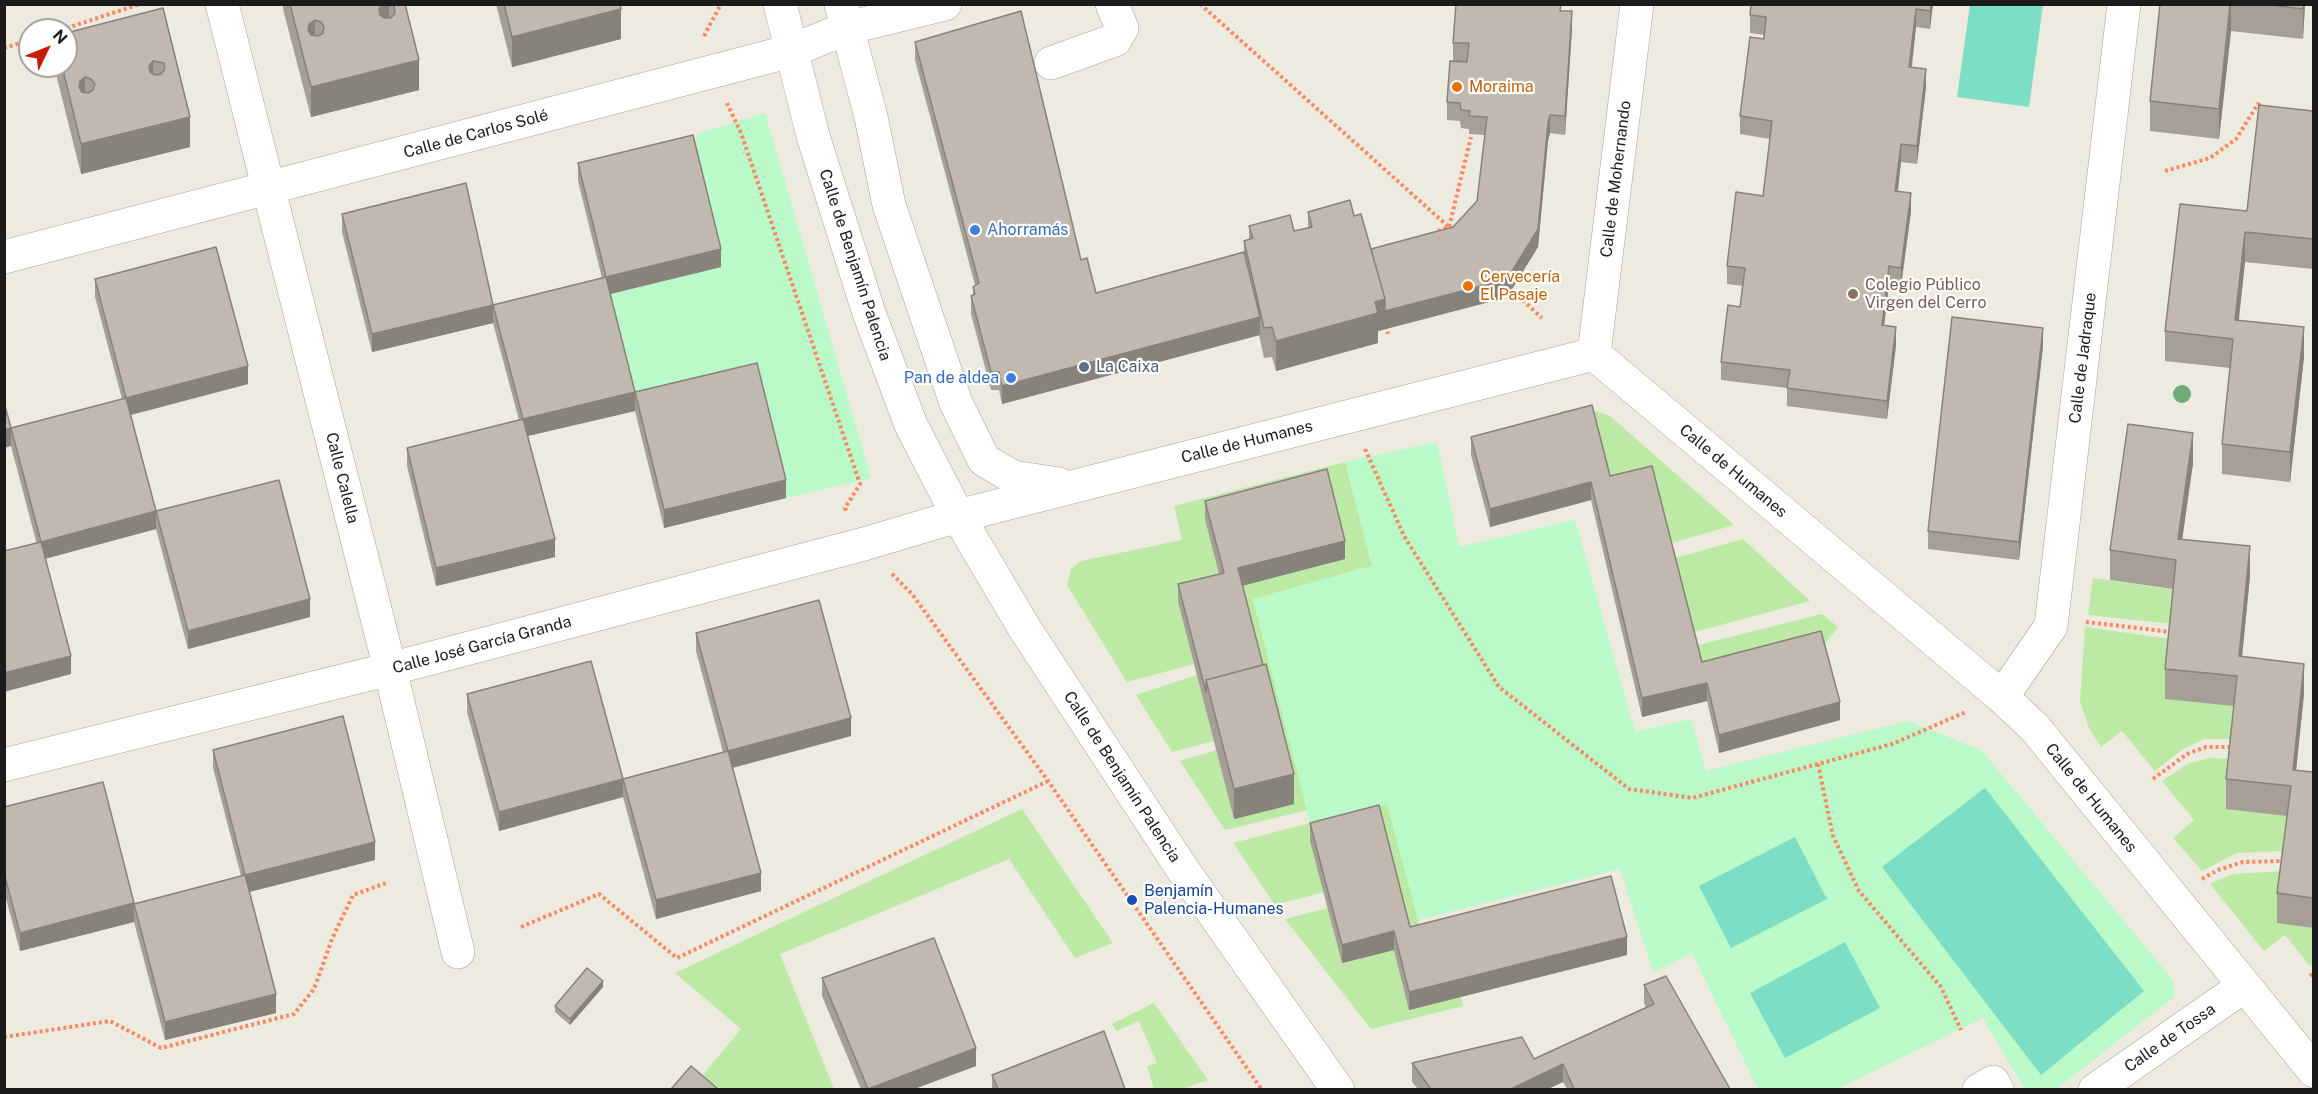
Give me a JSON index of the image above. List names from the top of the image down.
{
  "streets": {
    "street": [
      "Calle de Carlos Solé",
      "Calle de Mohernando",
      "Calle de Benjamín Palencia",
      "Calle de Jadraque",
      "Calle de Humanes",
      "Calle Calella",
      "Calle José García Granda",
      "Calle de Tossa"
    ]
  },
  "crossings": [
    ["Calle de Carlos Solé", "Calle de Benjamín Palencia"],
    ["Calle de Carlos Solé", "Calle Calella"],
    ["Calle de Mohernando", "Calle de Humanes"],
    ["Calle de Benjamín Palencia", "Calle de Humanes"],
    ["Calle de Benjamín Palencia", "Calle José García Granda"],
    ["Calle de Jadraque", "Calle de Humanes"],
    ["Calle de Humanes", "Calle José García Granda"],
    ["Calle de Humanes", "Calle de Tossa"],
    ["Calle Calella", "Calle José García Granda"]
  ],
  "places": [
    "Moraima",
    "Ahorramás",
    "Cervecería El Pasaje",
    "Colegio Público Virgen del Cerro",
    "La Caixa",
    "Pan de aldea",
    "Benjamín Palencia-Humanes"
  ],
  "north": "top right"
}
